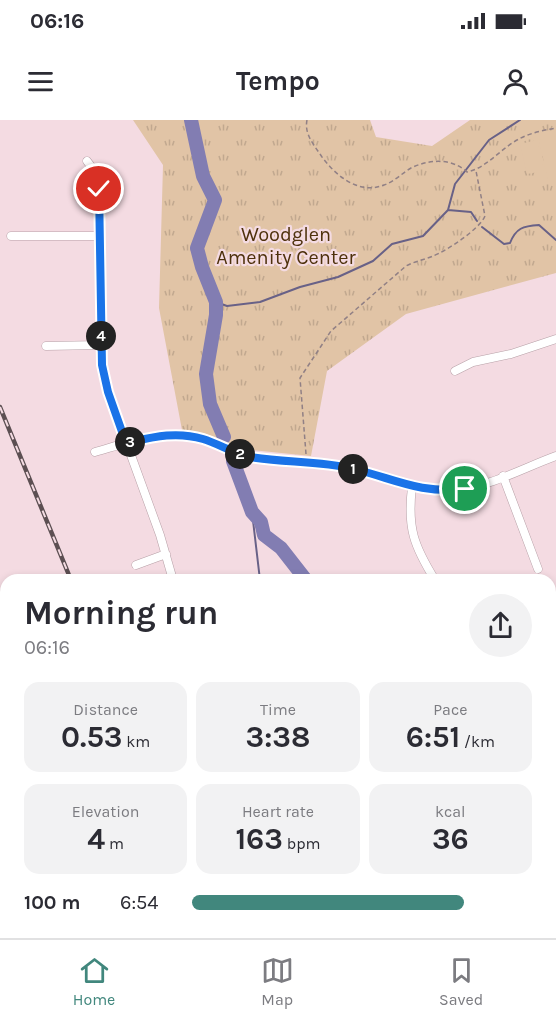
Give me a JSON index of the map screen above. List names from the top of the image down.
{
  "parks": ["Woodglen Amenity Center"],
  "page": {
    "status": "06:16",
    "header": "Tempo",
    "pins": [
      "4",
      "3",
      "2",
      "1"
    ],
    "heading": ["Morning run", "06:16"],
    "stats": [
      ["Distance", "0.53 km"],
      ["Time", "3:38"],
      ["Pace", "6:51 /km"],
      ["Elevation", "4 m"],
      ["Heart rate", "163 bpm"],
      ["kcal", "36"]
    ],
    "list": [
      {
        "name": "100 m",
        "note": "6:54"
      }
    ],
    "tabs": ["Home", "Map", "Saved"]
  }
}
